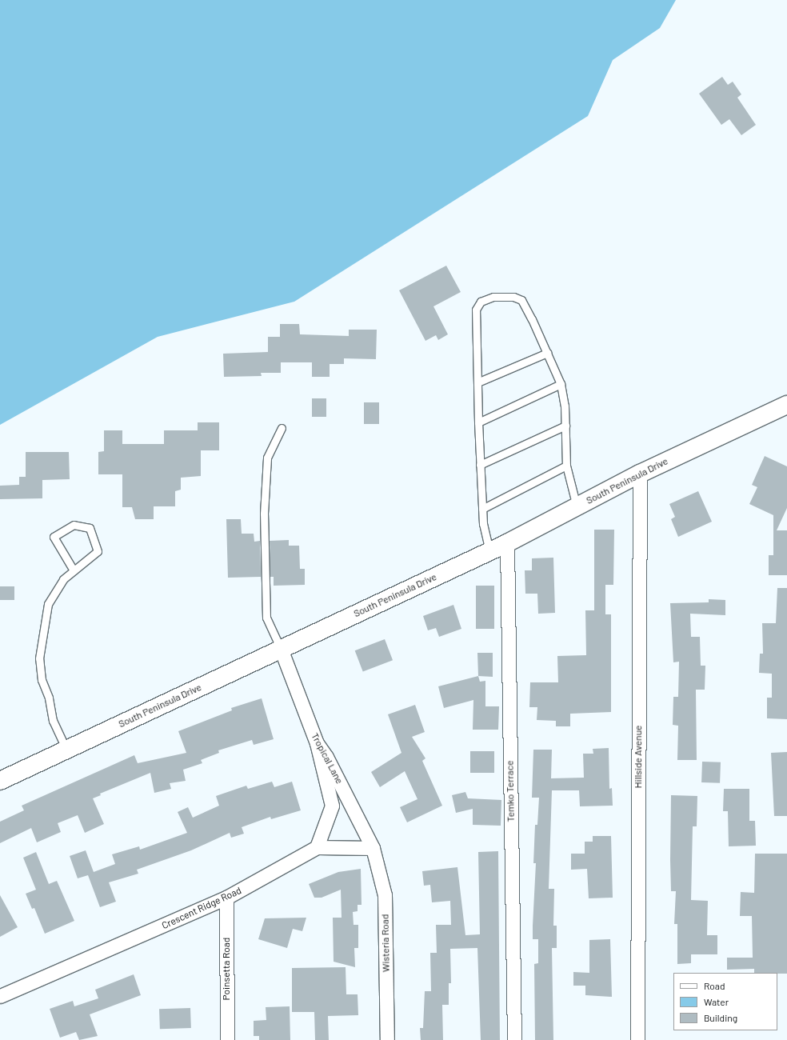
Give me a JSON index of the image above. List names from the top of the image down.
{
  "streets": {
    "main road": ["South Peninsula Drive"],
    "street": [
      "Hillside Avenue",
      "Tropical Lane",
      "Temko Terrace",
      "Crescent Ridge Road",
      "Wisteria Road",
      "Poinsetta Road"
    ]
  },
  "crossings": [
    ["South Peninsula Drive", "Hillside Avenue"],
    ["South Peninsula Drive", "Tropical Lane"],
    ["South Peninsula Drive", "Temko Terrace"],
    ["Tropical Lane", "Wisteria Road"],
    ["Crescent Ridge Road", "Poinsetta Road"]
  ],
  "legend": ["Road", "Water", "Building"]
}
